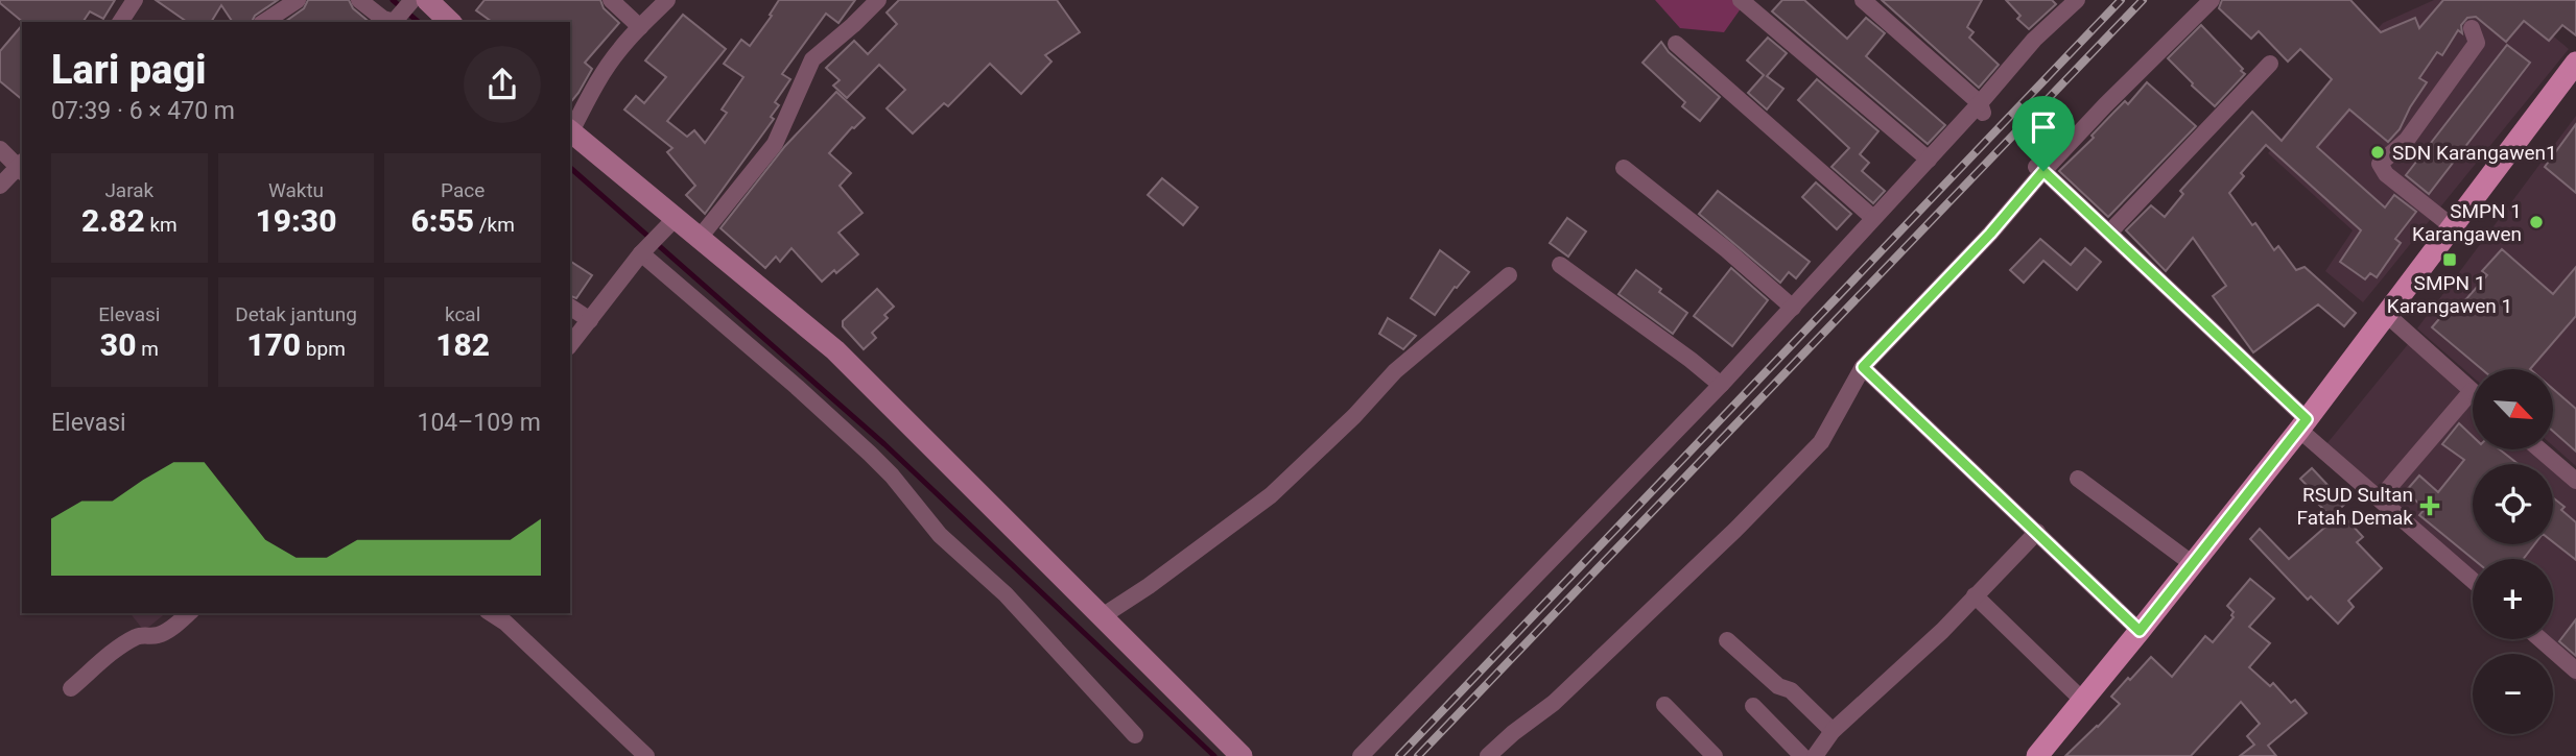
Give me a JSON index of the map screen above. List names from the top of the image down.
{
  "places": {
    "other": ["SDN Karangawen1", "SMPN 1 Karangawen"],
    "transit": ["SMPN 1 Karangawen 1"],
    "health": ["RSUD Sultan Fatah Demak"]
  },
  "north": "bottom right",
  "page": {
    "heading": ["Lari pagi", "07:39 · 6 × 470 m"],
    "stats": [
      ["Jarak", "2.82 km"],
      ["Waktu", "19:30"],
      ["Pace", "6:55 /km"],
      ["Elevasi", "30 m"],
      ["Detak jantung", "170 bpm"],
      ["kcal", "182"]
    ],
    "map_buttons": ["+", "−"],
    "chart": ["Elevasi", "104–109 m"]
  }
}
